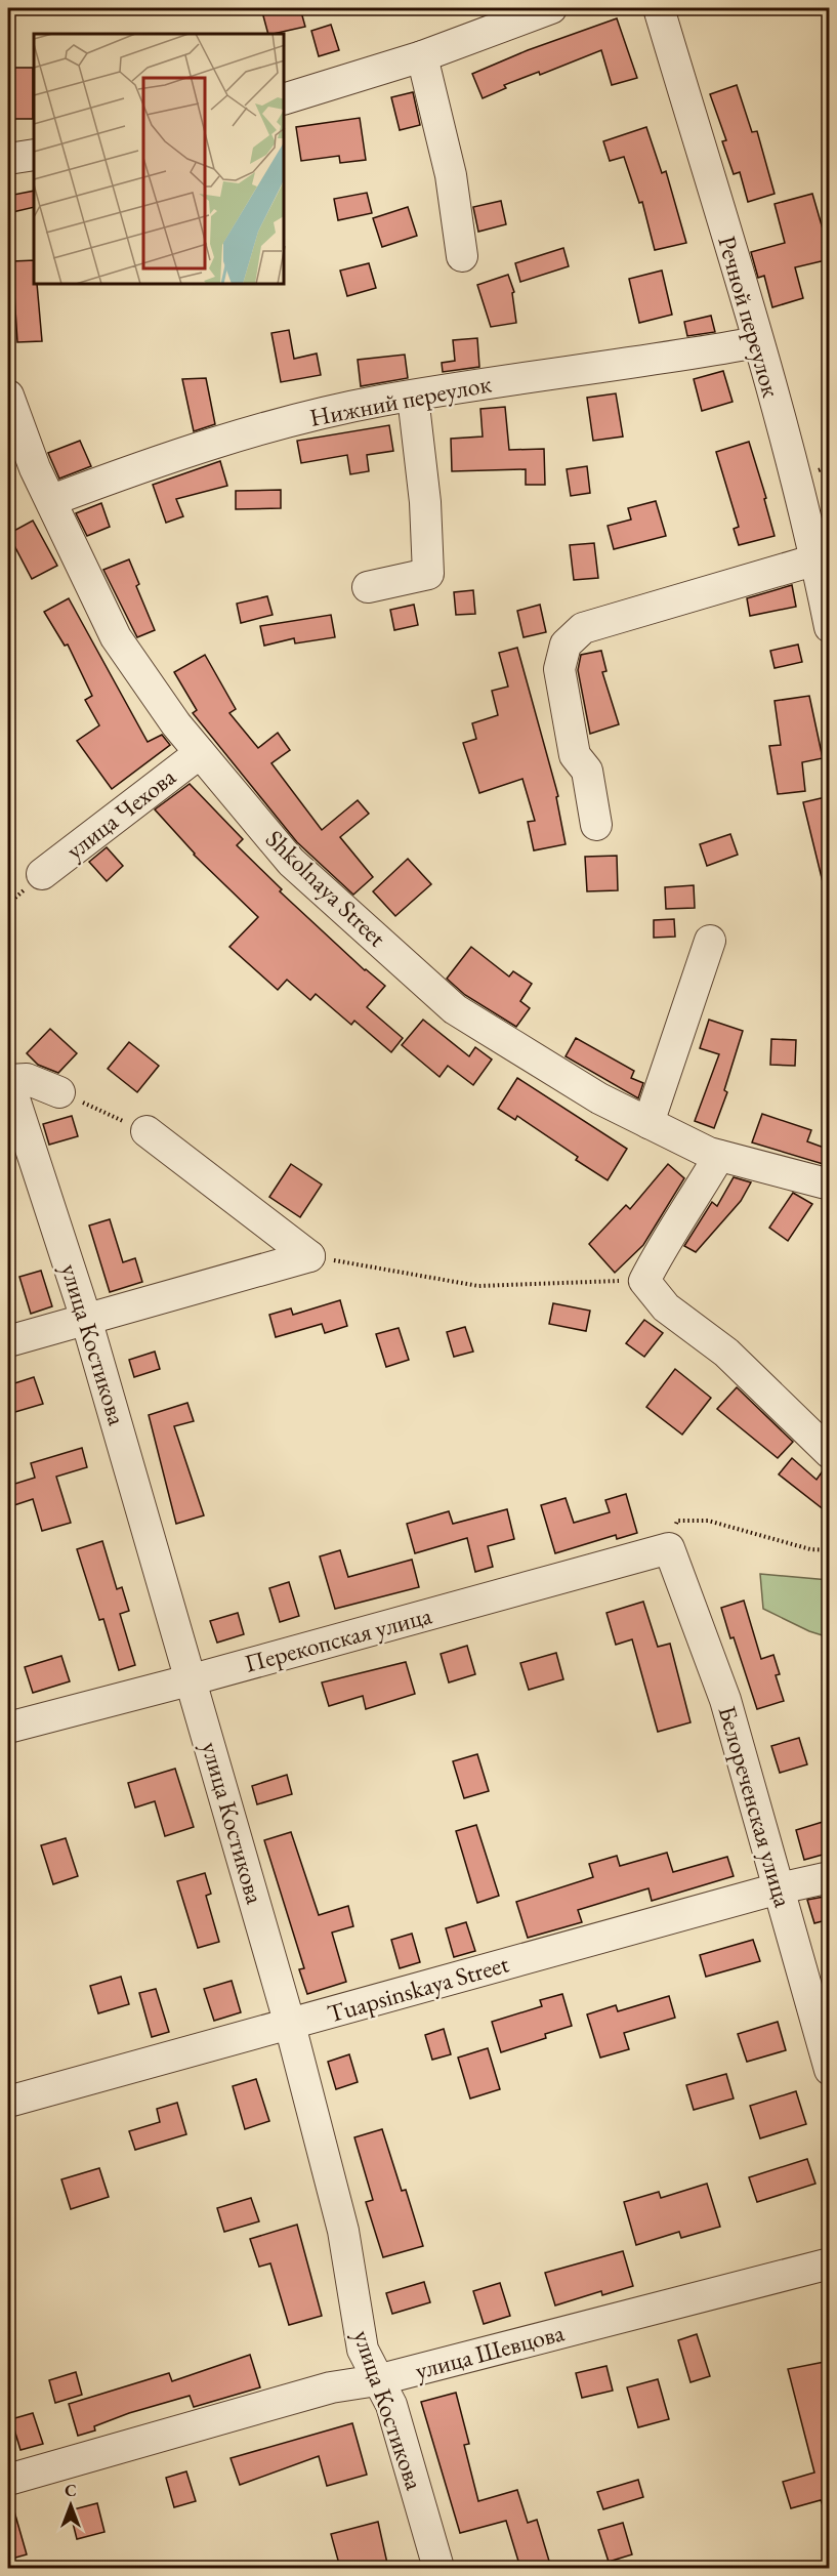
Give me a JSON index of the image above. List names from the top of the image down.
{
  "streets": {
    "street": [
      "Речной переулок",
      "Нижний переулок",
      "улица Чехова",
      "Shkolnaya Street",
      "улица Костикова",
      "Перекопская улица",
      "Белореченская улица",
      "Tuapsinskaya Street",
      "улица Шевцова"
    ]
  },
  "crossings": [
    ["Речной переулок", "Нижний переулок"],
    ["Нижний переулок", "Shkolnaya Street"],
    ["улица Чехова", "Shkolnaya Street"],
    ["улица Костикова", "Перекопская улица"],
    ["улица Костикова", "Tuapsinskaya Street"],
    ["улица Костикова", "улица Шевцова"],
    ["Перекопская улица", "Белореченская улица"],
    ["Белореченская улица", "Tuapsinskaya Street"]
  ],
  "north": "top"
}
